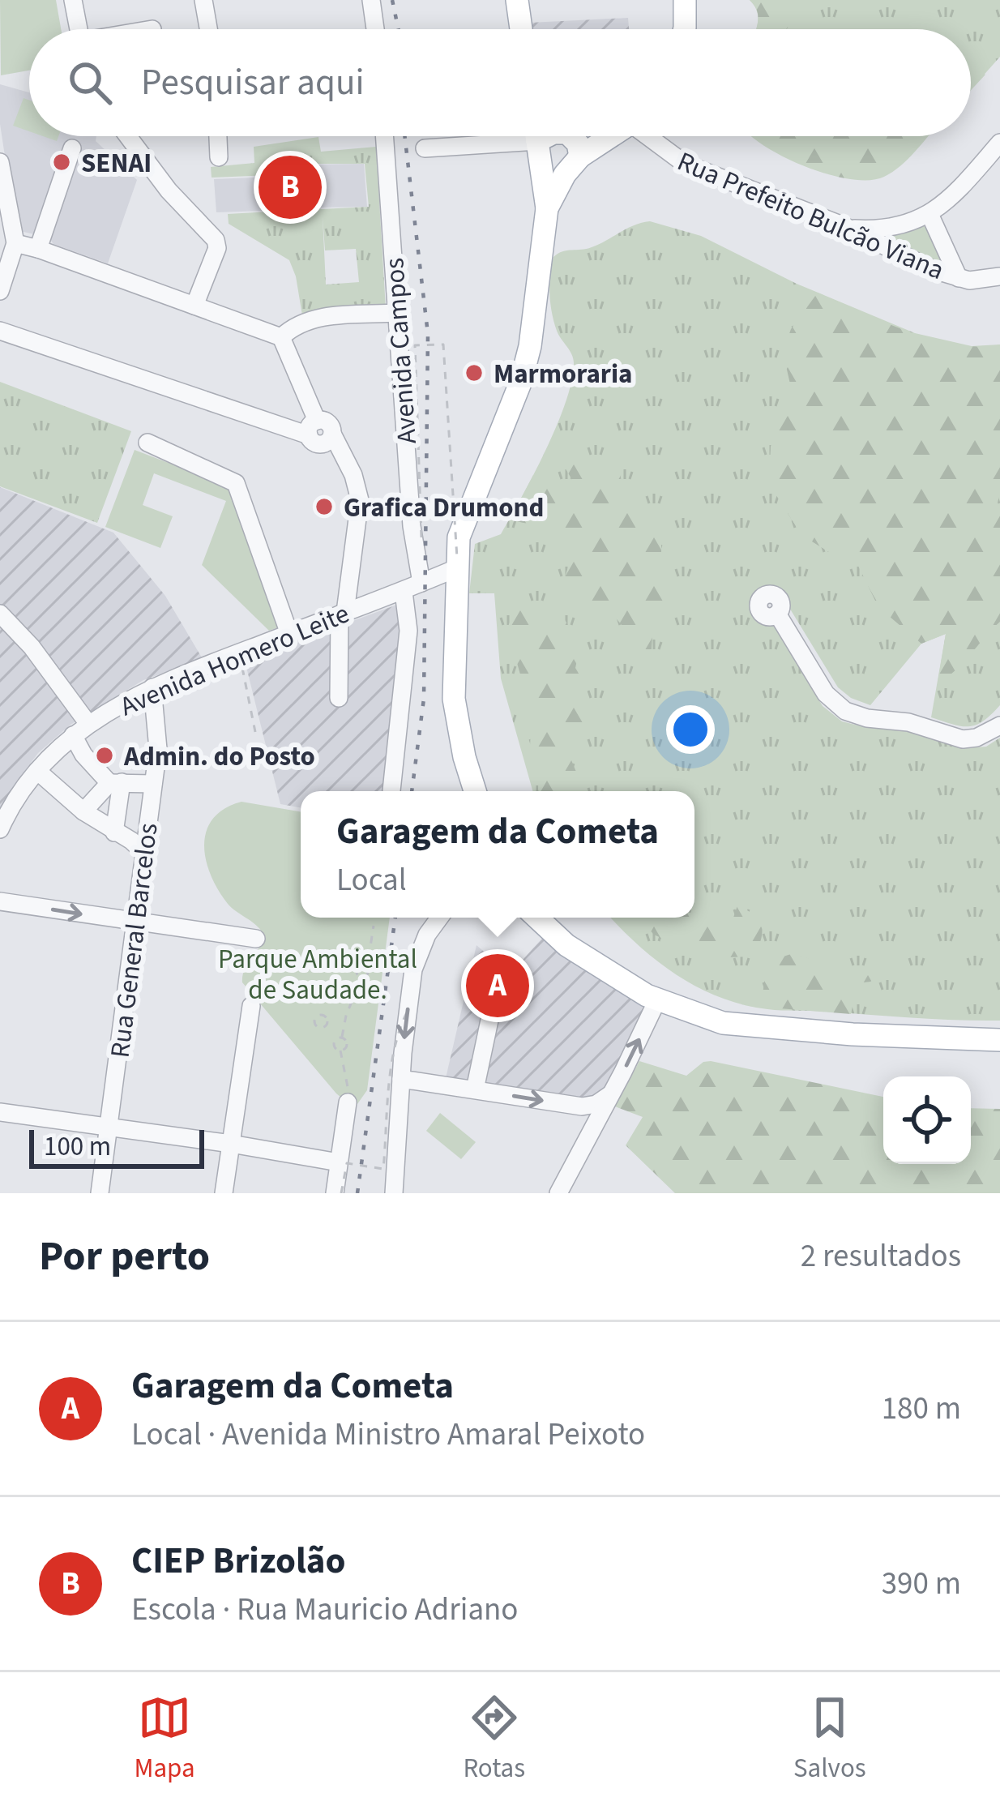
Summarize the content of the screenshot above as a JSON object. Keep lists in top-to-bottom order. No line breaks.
{"streets":{"street":["Rua Prefeito Bulcão Viana","Avenida Campos","Avenida Homero Leite","Rua General Barcelos"]},"crossings":[["Avenida Campos","Avenida Homero Leite"],["Avenida Homero Leite","Rua General Barcelos"]],"parks":["Parque Ambiental de Saudade."],"places":["SENAI","Marmoraria","Grafica Drumond","Admin. do Posto"],"scale_bar":"100 m","page":{"search":"Pesquisar aqui","pins":["B","A"],"popup":["Garagem da Cometa","Local"],"scale":"100 m","heading":["Por perto","2 resultados"],"list":[{"mark":"A","name":"Garagem da Cometa","note":"Local · Avenida Ministro Amaral Peixoto","value":"180 m"},{"mark":"B","name":"CIEP Brizolão","note":"Escola · Rua Mauricio Adriano","value":"390 m"}],"nav":["Mapa","Rotas","Salvos"]}}
